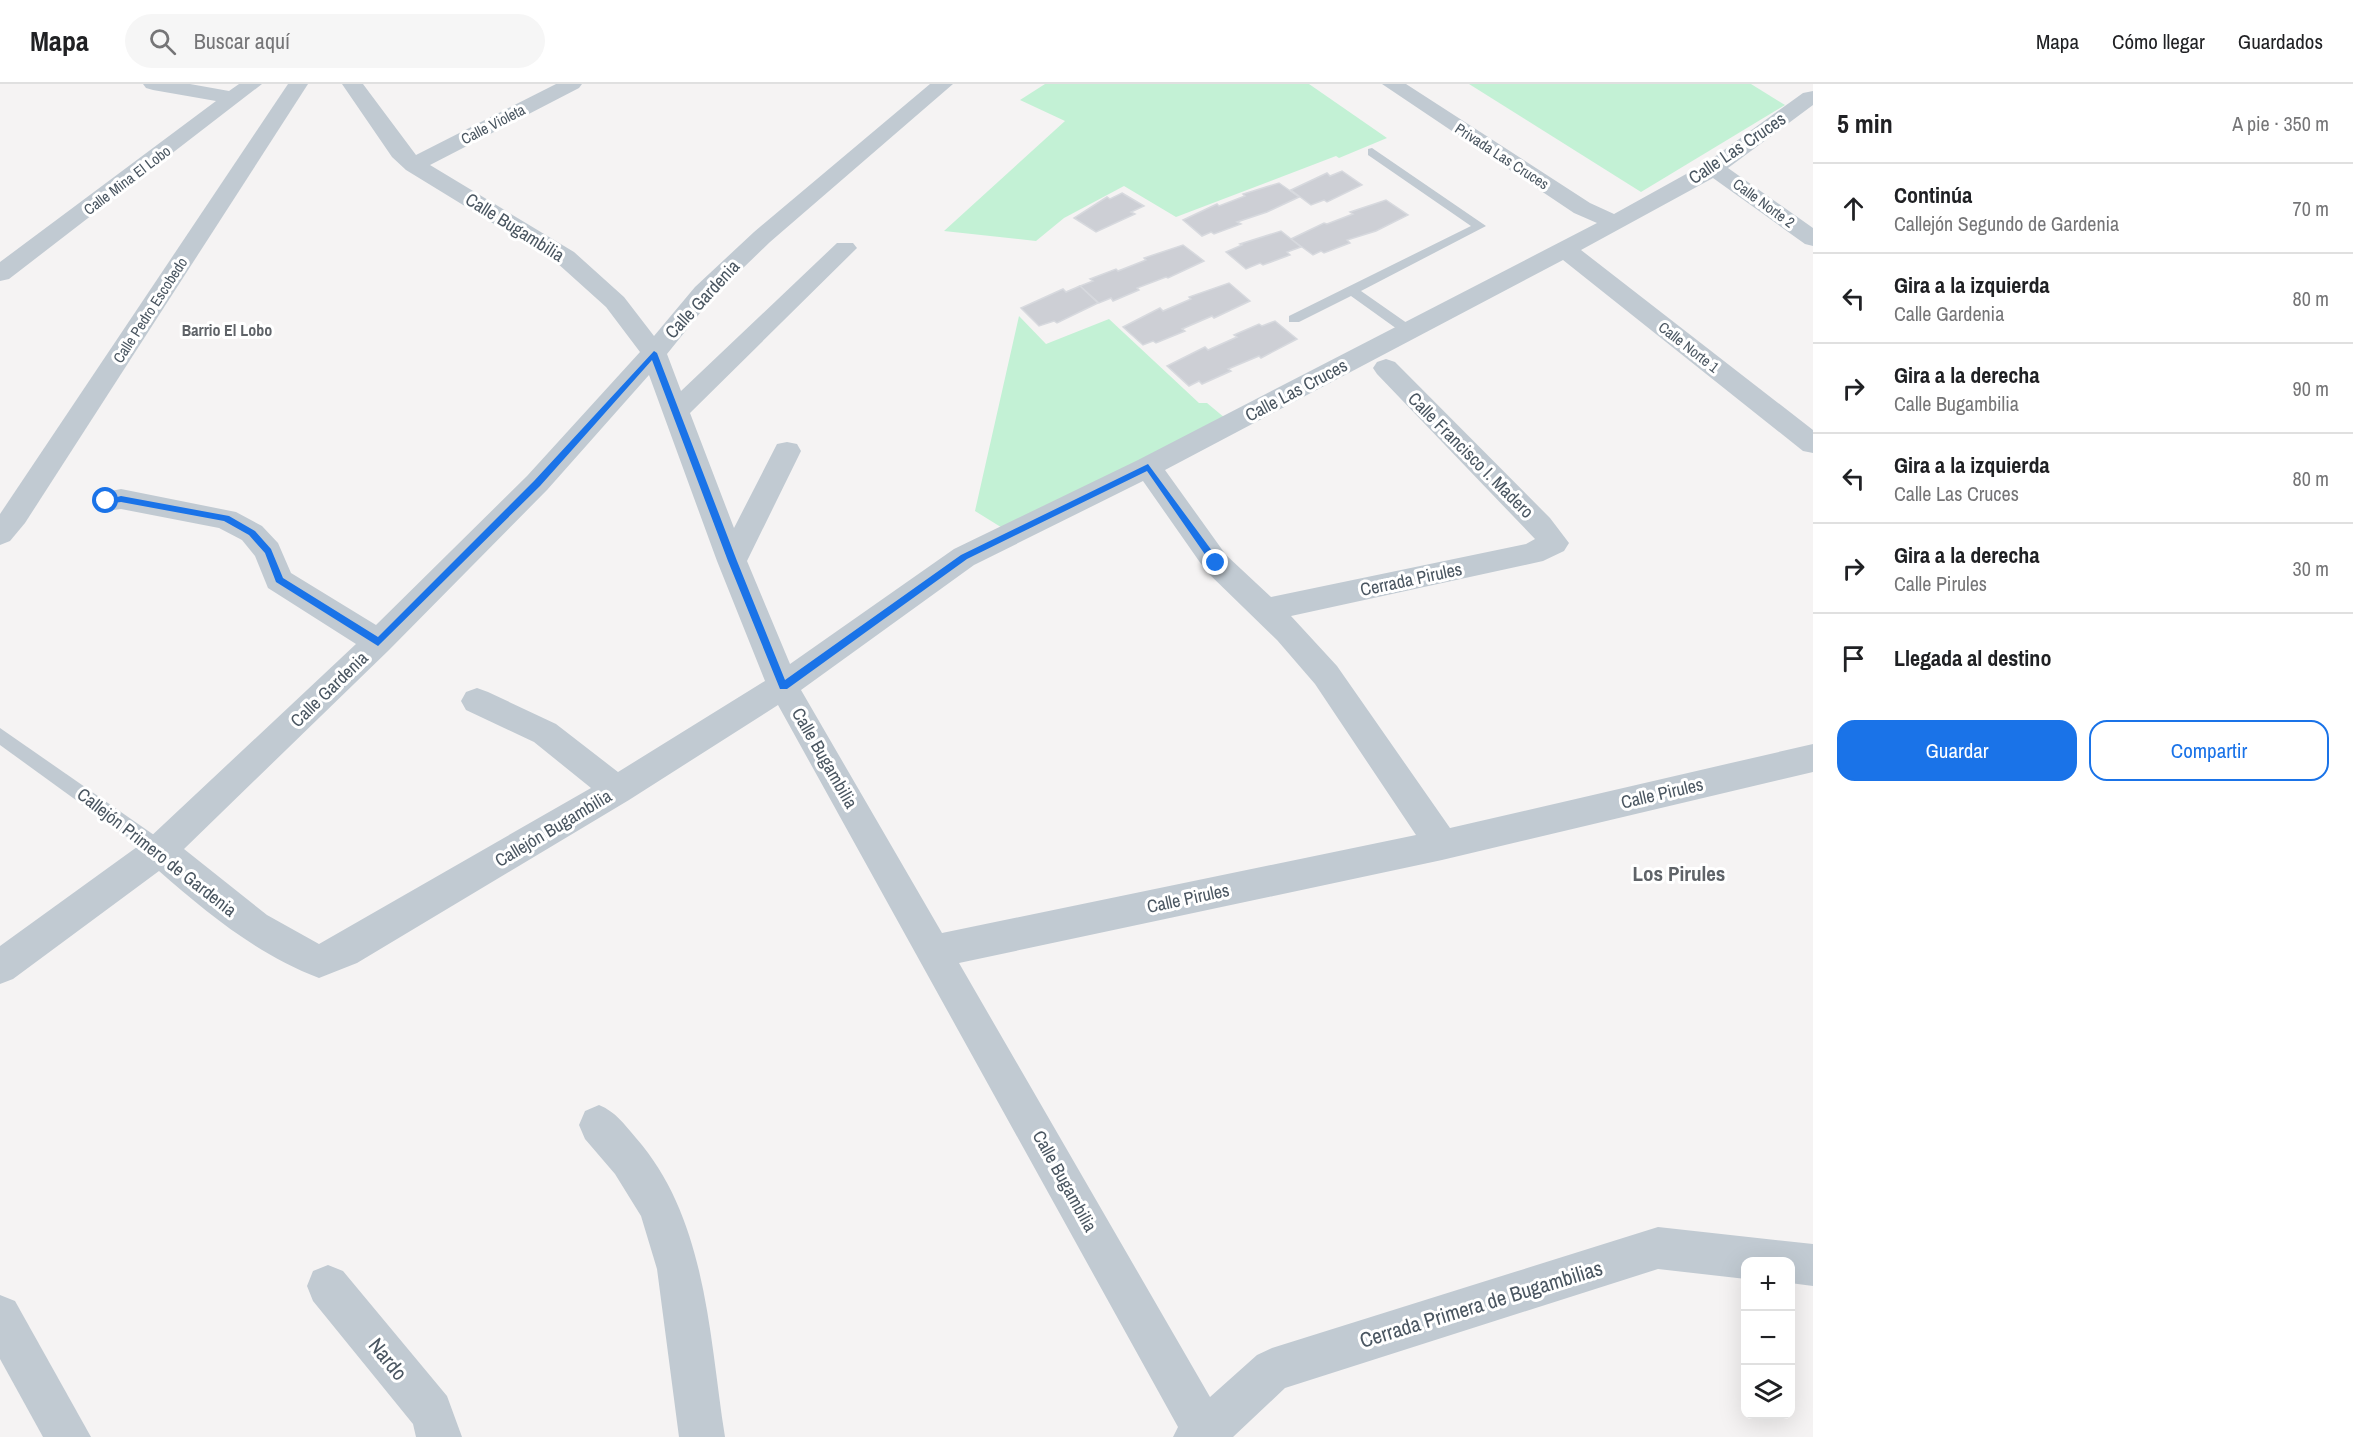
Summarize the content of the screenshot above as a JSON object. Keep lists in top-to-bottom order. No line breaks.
{"streets":{"street":["Calle Violeta","Calle Las Cruces","Privada Las Cruces","Calle Mina El Lobo","Calle Norte 2","Calle Bugambilia","Calle Gardenia","Calle Pedro Escobedo","Calle Norte 1","Calle Francisco I. Madero","Cerrada Pirules","Calle Pirules","Callejón Bugambilia","Callejón Primero de Gardenia","Cerrada Primera de Bugambilias","Nardo"]},"crossings":[["Calle Violeta","Calle Bugambilia"],["Calle Las Cruces","Privada Las Cruces"],["Calle Las Cruces","Calle Norte 2"],["Calle Las Cruces","Calle Bugambilia"],["Calle Las Cruces","Calle Norte 1"],["Calle Las Cruces","Callejón Bugambilia"],["Calle Bugambilia","Calle Gardenia"],["Calle Bugambilia","Calle Pirules"],["Calle Bugambilia","Callejón Bugambilia"],["Calle Bugambilia","Cerrada Primera de Bugambilias"],["Calle Gardenia","Callejón Primero de Gardenia"],["Calle Francisco I. Madero","Cerrada Pirules"],["Callejón Bugambilia","Callejón Primero de Gardenia"]],"districts":["Barrio El Lobo","Los Pirules"],"page":{"header":"Mapa","search":"Buscar aquí","nav":["Mapa","Cómo llegar","Guardados"],"heading":["5 min","A pie · 350 m"],"list":[["Continúa","Callejón Segundo de Gardenia","70 m"],["Gira a la izquierda","Calle Gardenia","80 m"],["Gira a la derecha","Calle Bugambilia","90 m"],["Gira a la izquierda","Calle Las Cruces","80 m"],["Gira a la derecha","Calle Pirules","30 m"],"Llegada al destino"],"buttons":["Guardar","Compartir"],"map_buttons":["+","−"]}}
